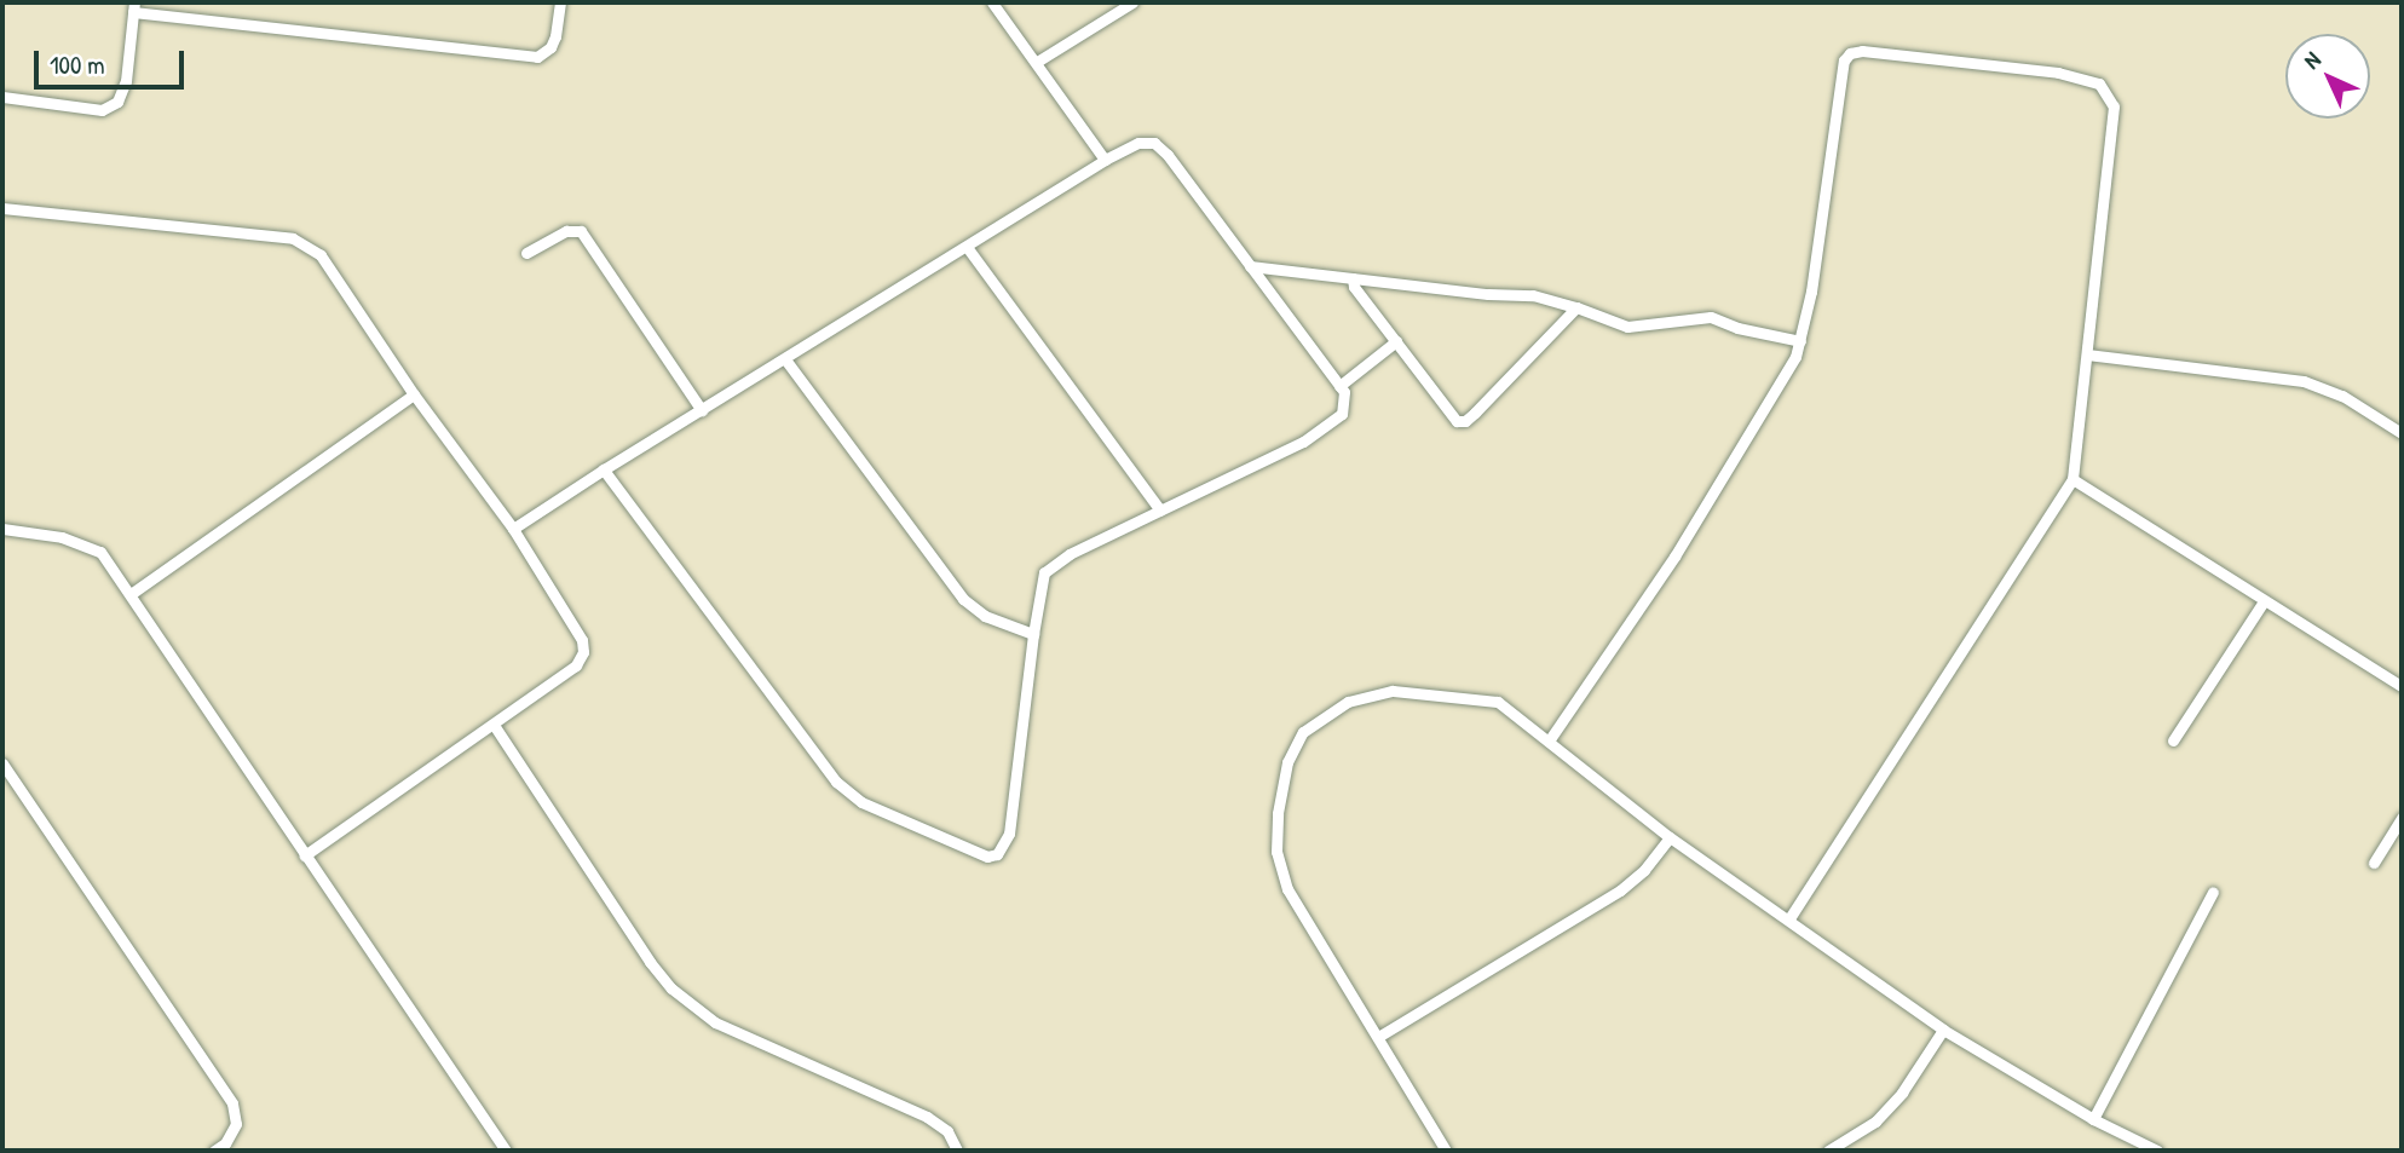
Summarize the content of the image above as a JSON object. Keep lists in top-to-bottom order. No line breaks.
{"scale_bar":"100 m","north":"top left"}
